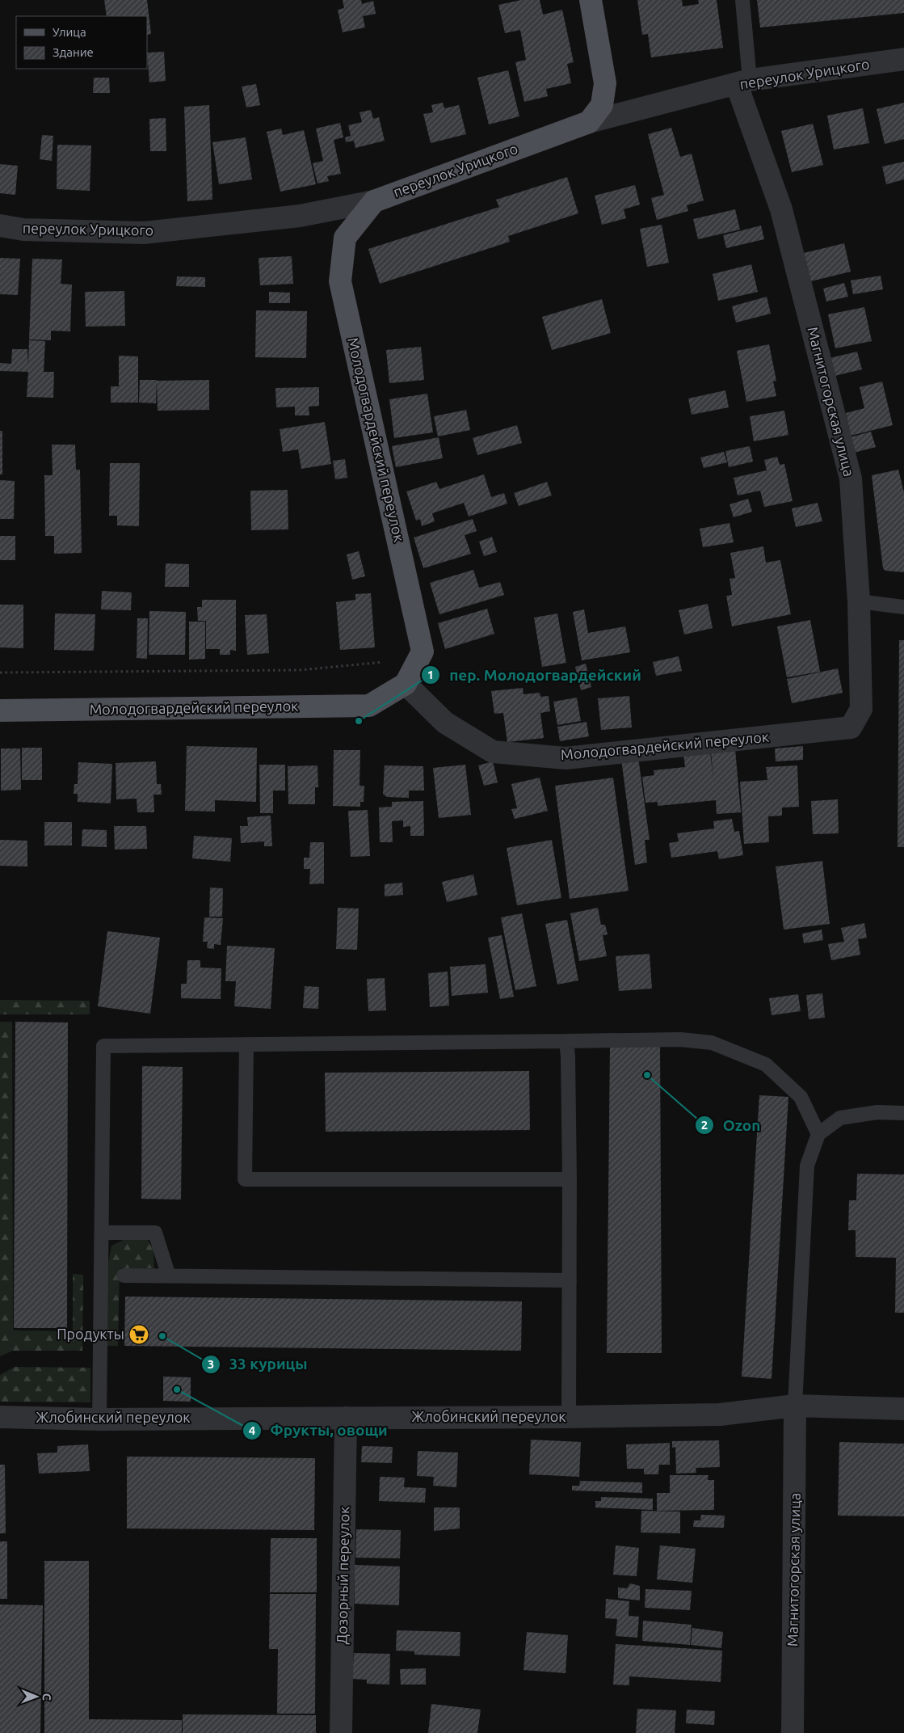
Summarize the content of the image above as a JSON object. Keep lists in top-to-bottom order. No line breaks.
{"streets":{"main road":["переулок Урицкого","Молодогвардейский переулок"],"street":["Магнитогорская улица","Жлобинский переулок","Дозорный переулок"]},"crossings":[["переулок Урицкого","Магнитогорская улица"],["переулок Урицкого","Молодогвардейский переулок"],["Магнитогорская улица","Молодогвардейский переулок"],["Магнитогорская улица","Жлобинский переулок"],["Жлобинский переулок","Дозорный переулок"]],"places":{"other":["пер. Молодогвардейский","Ozon","33 курицы","Фрукты, овощи"],"supermarket":["Продукты"]},"legend":["Улица","Здание"],"north":"right"}
